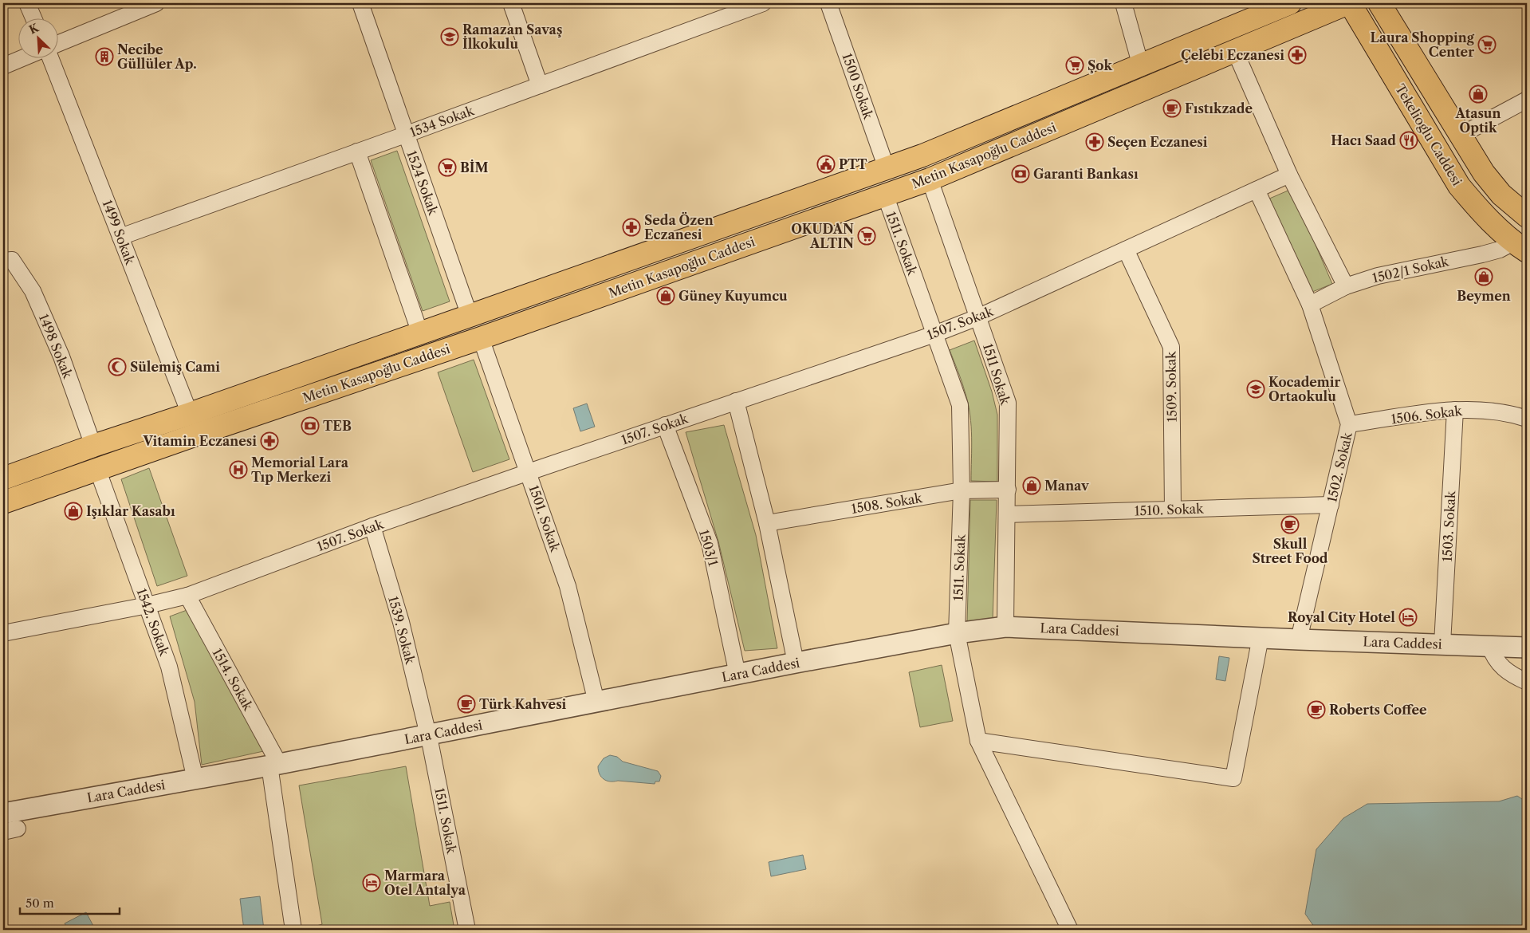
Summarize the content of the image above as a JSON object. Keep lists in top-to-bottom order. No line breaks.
{"streets":{"main road":["Tekelioglu Caddesi","Metin Kasapoğlu Caddesi"],"street":["1500 Sokak","1534 Sokak","1524 Sokak","1499 Sokak","1511. Sokak","1502/1 Sokak","1507. Sokak","1498 Sokak","1511 Sokak","1509. Sokak","1506. Sokak","1502. Sokak","1508. Sokak","1510. Sokak","1501. Sokak","1503. Sokak","1503/1","1542. Sokak","Lara Caddesi","1539. Sokak","1514. Sokak"]},"crossings":[["1500 Sokak","Metin Kasapoğlu Caddesi"],["1534 Sokak","1524 Sokak"],["1534 Sokak","1499 Sokak"],["Tekelioglu Caddesi","Metin Kasapoğlu Caddesi"],["Tekelioglu Caddesi","1502/1 Sokak"],["Metin Kasapoğlu Caddesi","1524 Sokak"],["Metin Kasapoğlu Caddesi","1499 Sokak"],["Metin Kasapoğlu Caddesi","1511. Sokak"],["Metin Kasapoğlu Caddesi","1498 Sokak"],["Metin Kasapoğlu Caddesi","1511 Sokak"],["Metin Kasapoğlu Caddesi","1501. Sokak"],["Metin Kasapoğlu Caddesi","1542. Sokak"],["1511. Sokak","1507. Sokak"],["1511. Sokak","1508. Sokak"],["1511. Sokak","Lara Caddesi"],["1511. Sokak","1539. Sokak"],["1502/1 Sokak","1502. Sokak"],["1507. Sokak","1511 Sokak"],["1507. Sokak","1509. Sokak"],["1507. Sokak","1502. Sokak"],["1507. Sokak","1501. Sokak"],["1507. Sokak","1503/1"],["1507. Sokak","1542. Sokak"],["1507. Sokak","1539. Sokak"],["1507. Sokak","1514. Sokak"],["1511 Sokak","1508. Sokak"],["1511 Sokak","1510. Sokak"],["1511 Sokak","Lara Caddesi"],["1509. Sokak","1510. Sokak"],["1506. Sokak","1502. Sokak"],["1506. Sokak","1503. Sokak"],["1502. Sokak","1510. Sokak"],["1502. Sokak","Lara Caddesi"],["1501. Sokak","Lara Caddesi"],["1503. Sokak","Lara Caddesi"],["1503/1","Lara Caddesi"],["1542. Sokak","Lara Caddesi"],["Lara Caddesi","1539. Sokak"],["Lara Caddesi","1514. Sokak"]],"places":{"school or university":["Ramazan Savaş İlkokulu","Kocademir Ortaokulu"],"supermarket":["Laura Shopping Center","Şok","BİM","OKUDAN ALTIN"],"pharmacy":["Çelebi Eczanesi","Seçen Eczanesi","Seda Özen Eczanesi","Vitamin Eczanesi"],"building":["Necibe Güllüler Ap."],"shop":["Atasun Optik","Beymen","Güney Kuyumcu","Manav","Işıklar Kasabı"],"cafe":["Fıstıkzade","Skull Street Food","Türk Kahvesi","Roberts Coffee"],"restaurant":["Hacı Saad"],"public building":["PTT"],"bank":["Garanti Bankası","TEB"],"mosque":["Sülemiş Cami"],"hospital":["Memorial Lara Tıp Merkezi"],"hotel":["Royal City Hotel","Marmara Otel Antalya"]},"scale_bar":"50 m","north":"top left"}
